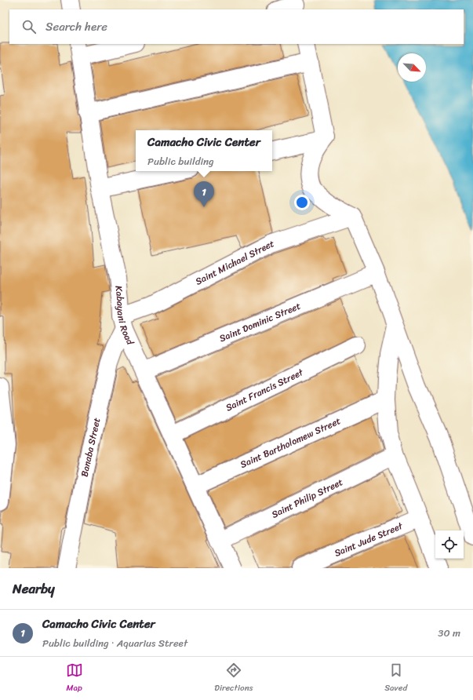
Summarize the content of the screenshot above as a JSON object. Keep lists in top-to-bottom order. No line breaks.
{"streets":{"street":["Saint Michael Street","Kabayani Road","Saint Dominic Street","Saint Francis Street","Saint Bartholomew Street","Banaba Street","Saint Philip Street","Saint Jude Street"]},"crossings":[["Saint Michael Street","Kabayani Road"],["Saint Michael Street","Banaba Street"],["Kabayani Road","Saint Dominic Street"],["Kabayani Road","Saint Francis Street"],["Kabayani Road","Saint Bartholomew Street"],["Kabayani Road","Banaba Street"],["Kabayani Road","Saint Philip Street"]],"north":"bottom right","page":{"search":"Search here","popup":["Camacho Civic Center","Public building"],"pins":"1","heading":"Nearby","list":[{"mark":"1","name":"Camacho Civic Center","note":"Public building · Aquarius Street","value":"30 m"}],"nav":["Map","Directions","Saved"]}}
